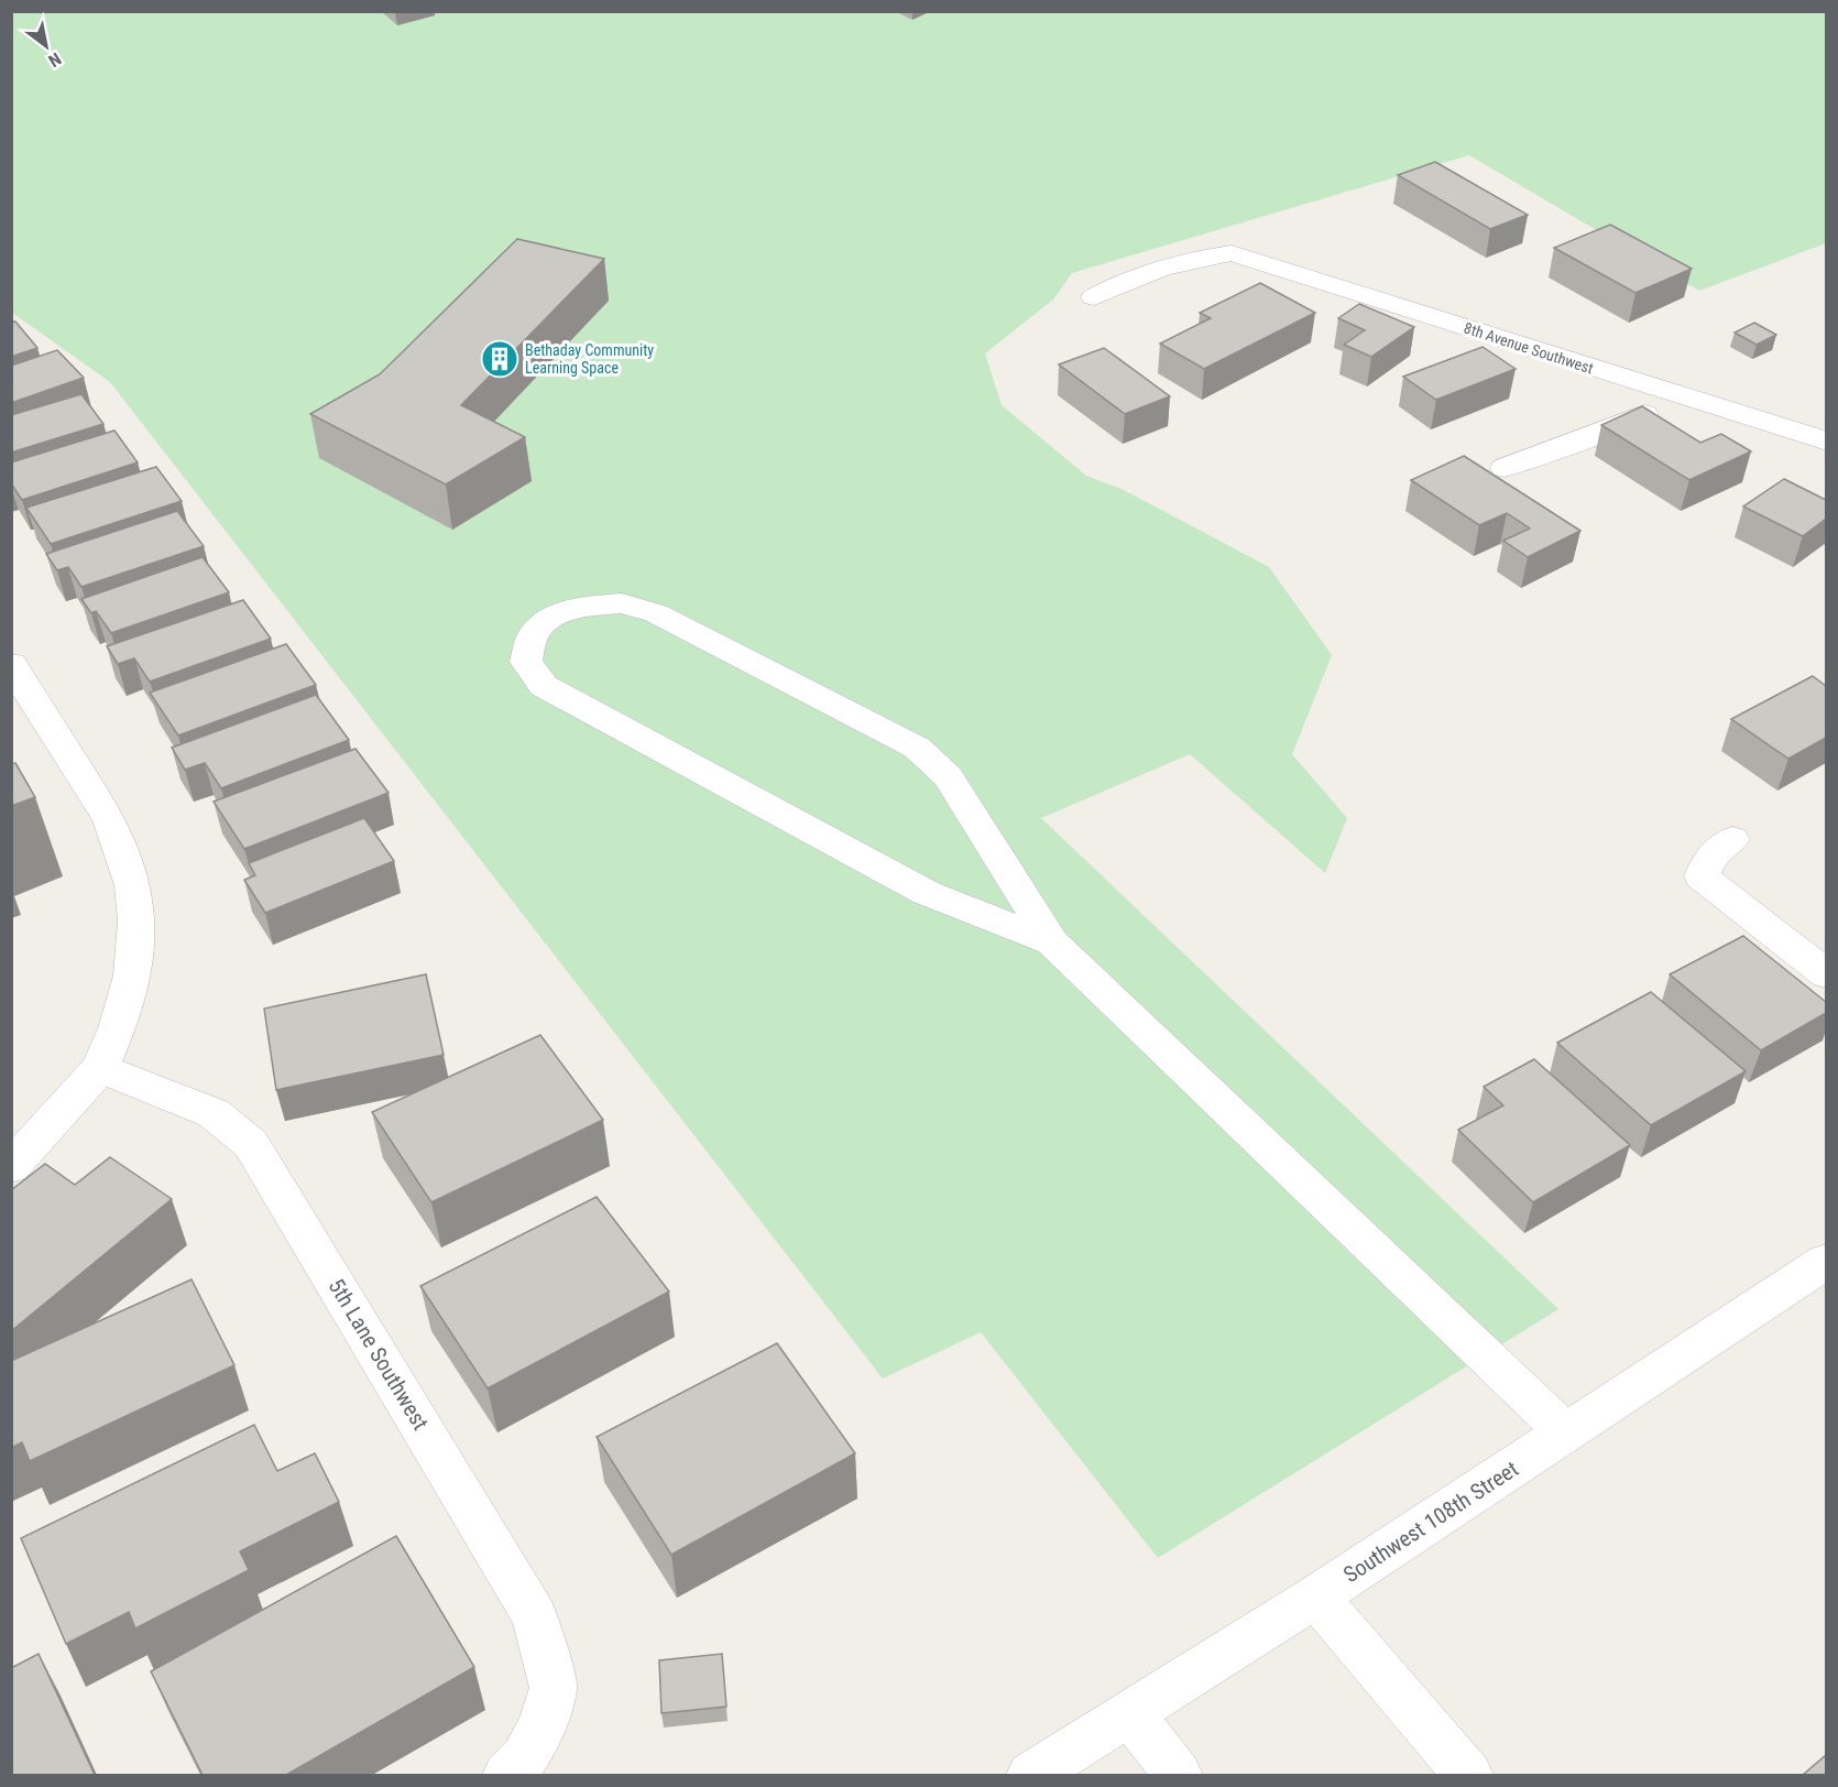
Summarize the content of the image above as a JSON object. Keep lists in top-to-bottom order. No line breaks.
{"streets":{"street":["8th Avenue Southwest","5th Lane Southwest","Southwest 108th Street"]},"places":{"building":["Bethaday Community Learning Space"]},"north":"bottom right"}
